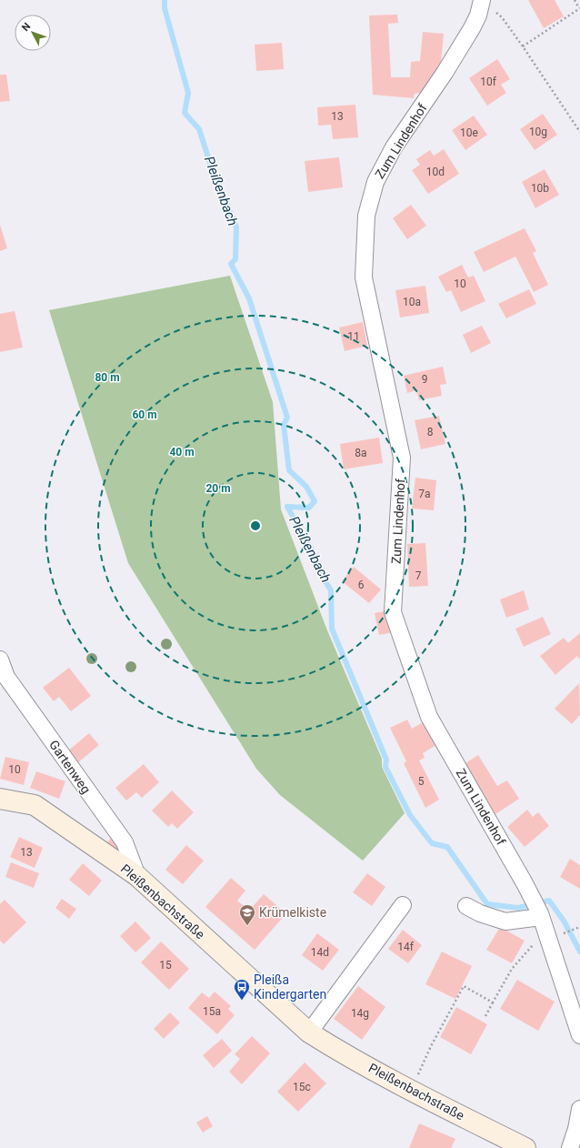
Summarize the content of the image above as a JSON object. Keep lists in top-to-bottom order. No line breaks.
{"streets":{"street":["Zum Lindenhof","Gartenweg","Pleißenbachstraße"]},"crossings":[["Gartenweg","Pleißenbachstraße"]],"water":["Pleißenbach"],"places":{"school or university":["Krümelkiste"],"bus stop":["Pleißa Kindergarten"]},"house_numbers":["10f","13","10g","10e","10d","10b","10","10a","11","9","8","8a","7a","7","6","10","5","13","14f","14d","15","15a","14g","15c"],"north":"top left","rings":["80 m","60 m","40 m","20 m"]}
